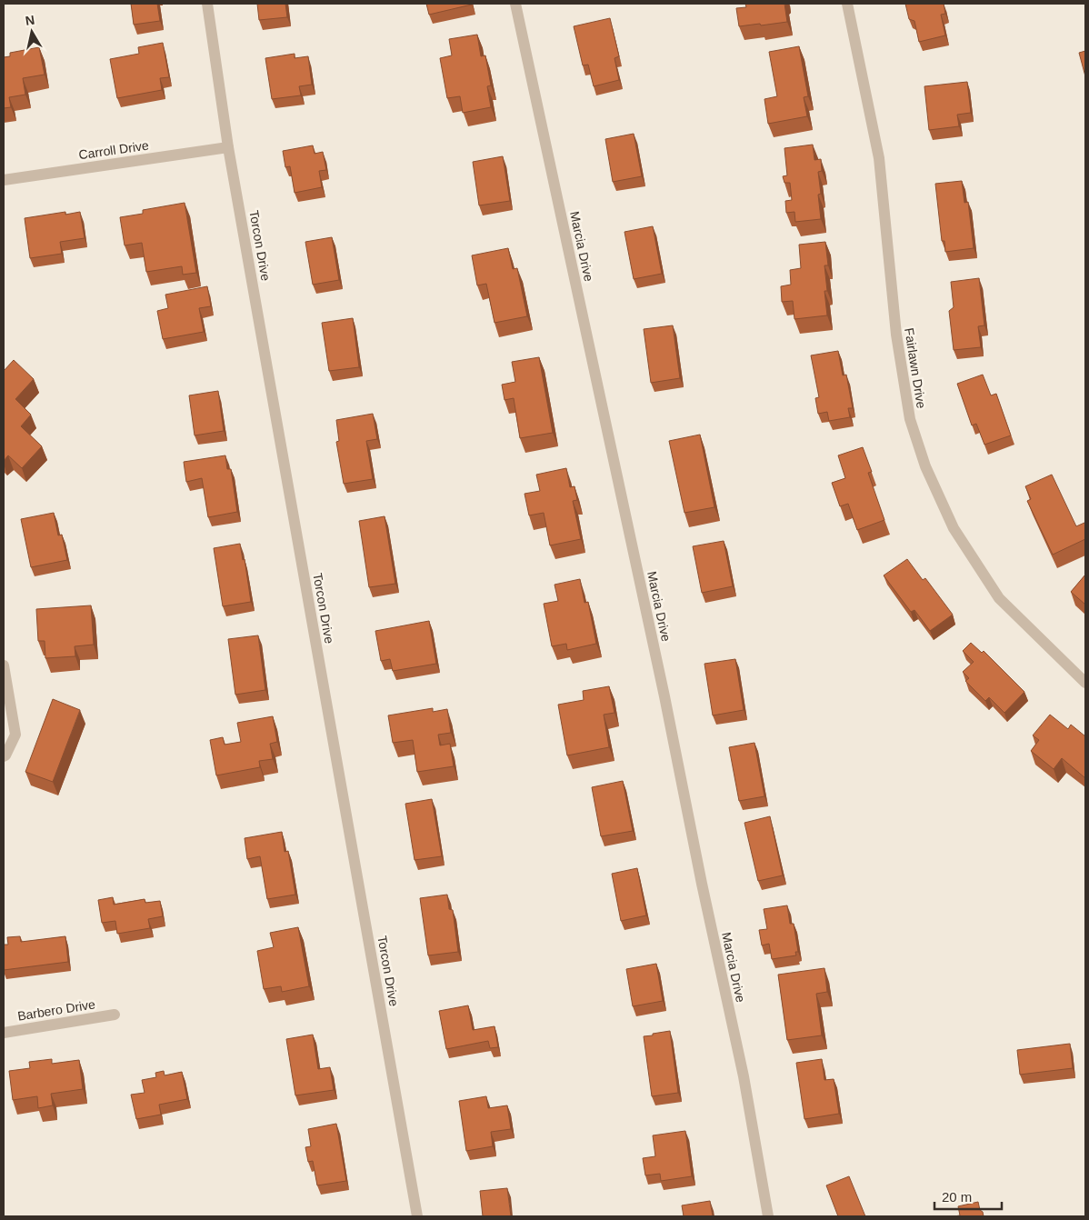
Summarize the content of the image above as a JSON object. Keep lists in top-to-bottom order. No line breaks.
{"streets":{"street":["Carroll Drive","Torcon Drive","Marcia Drive","Fairlawn Drive","Barbero Drive"]},"crossings":[["Carroll Drive","Torcon Drive"]],"scale_bar":"20 m","north":"top"}
